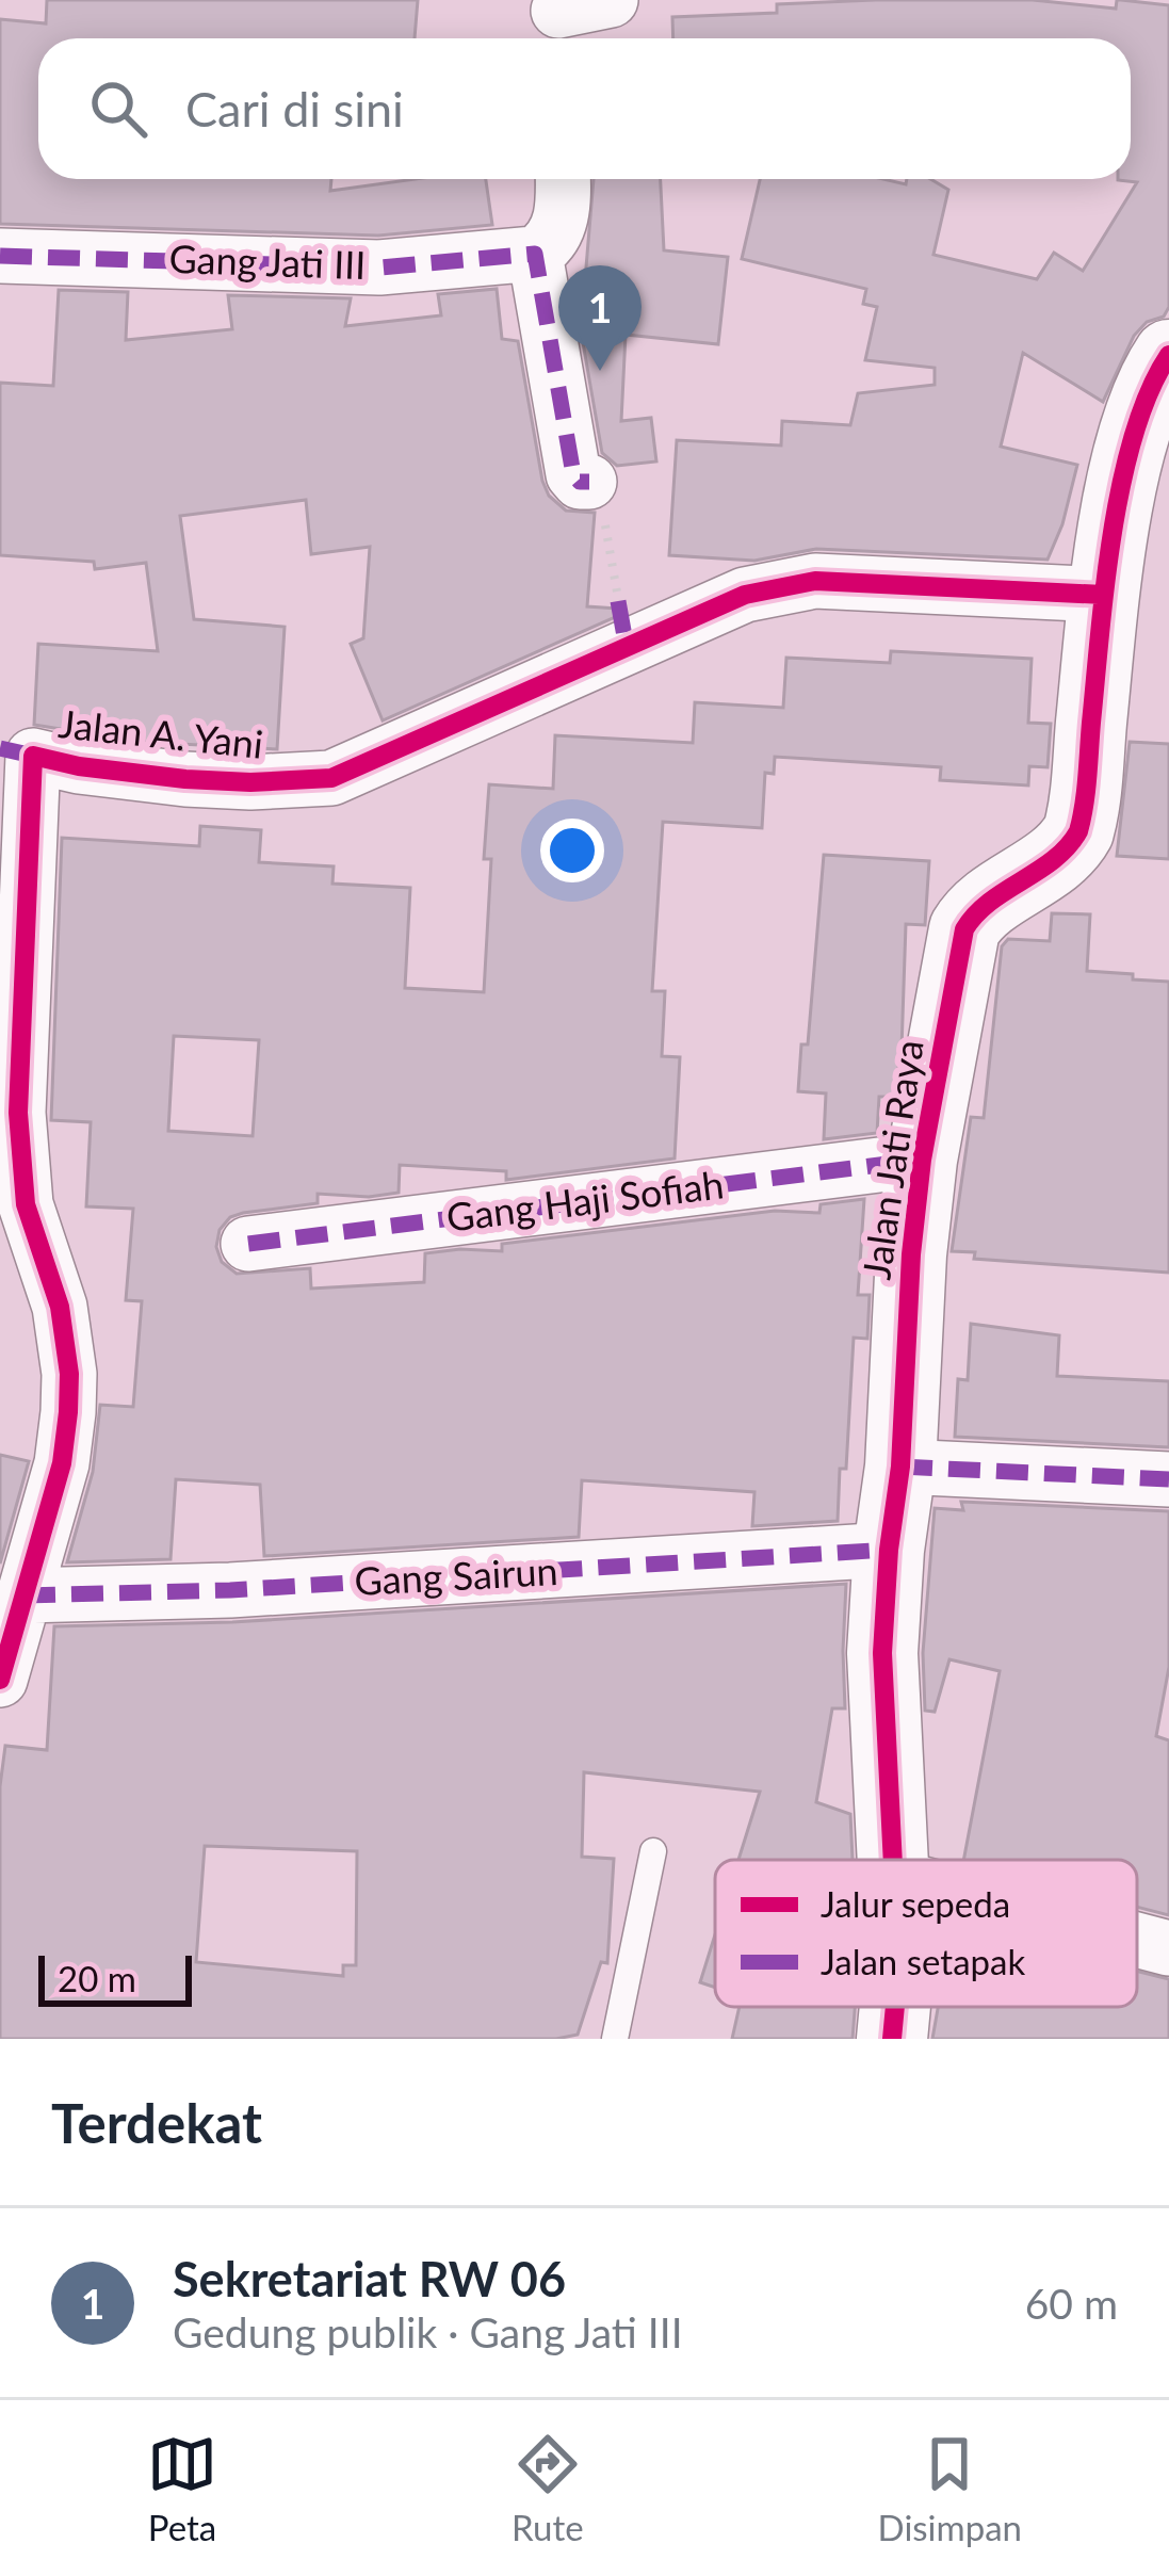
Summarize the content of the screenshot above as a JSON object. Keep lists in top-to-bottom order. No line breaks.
{"streets":{"street":["Gang Jati III","Jalan A. Yani","Jalan Jati Raya","Gang Haji Sofiah","Gang Sairun"]},"crossings":[["Jalan A. Yani","Jalan Jati Raya"],["Jalan A. Yani","Gang Sairun"],["Jalan Jati Raya","Gang Haji Sofiah"],["Jalan Jati Raya","Gang Sairun"]],"legend":["Jalur sepeda","Jalan setapak"],"scale_bar":"20 m","page":{"search":"Cari di sini","pins":"1","scale":"20 m","heading":"Terdekat","list":[{"mark":"1","name":"Sekretariat RW 06","note":"Gedung publik · Gang Jati III","value":"60 m"}],"nav":["Peta","Rute","Disimpan"]}}
